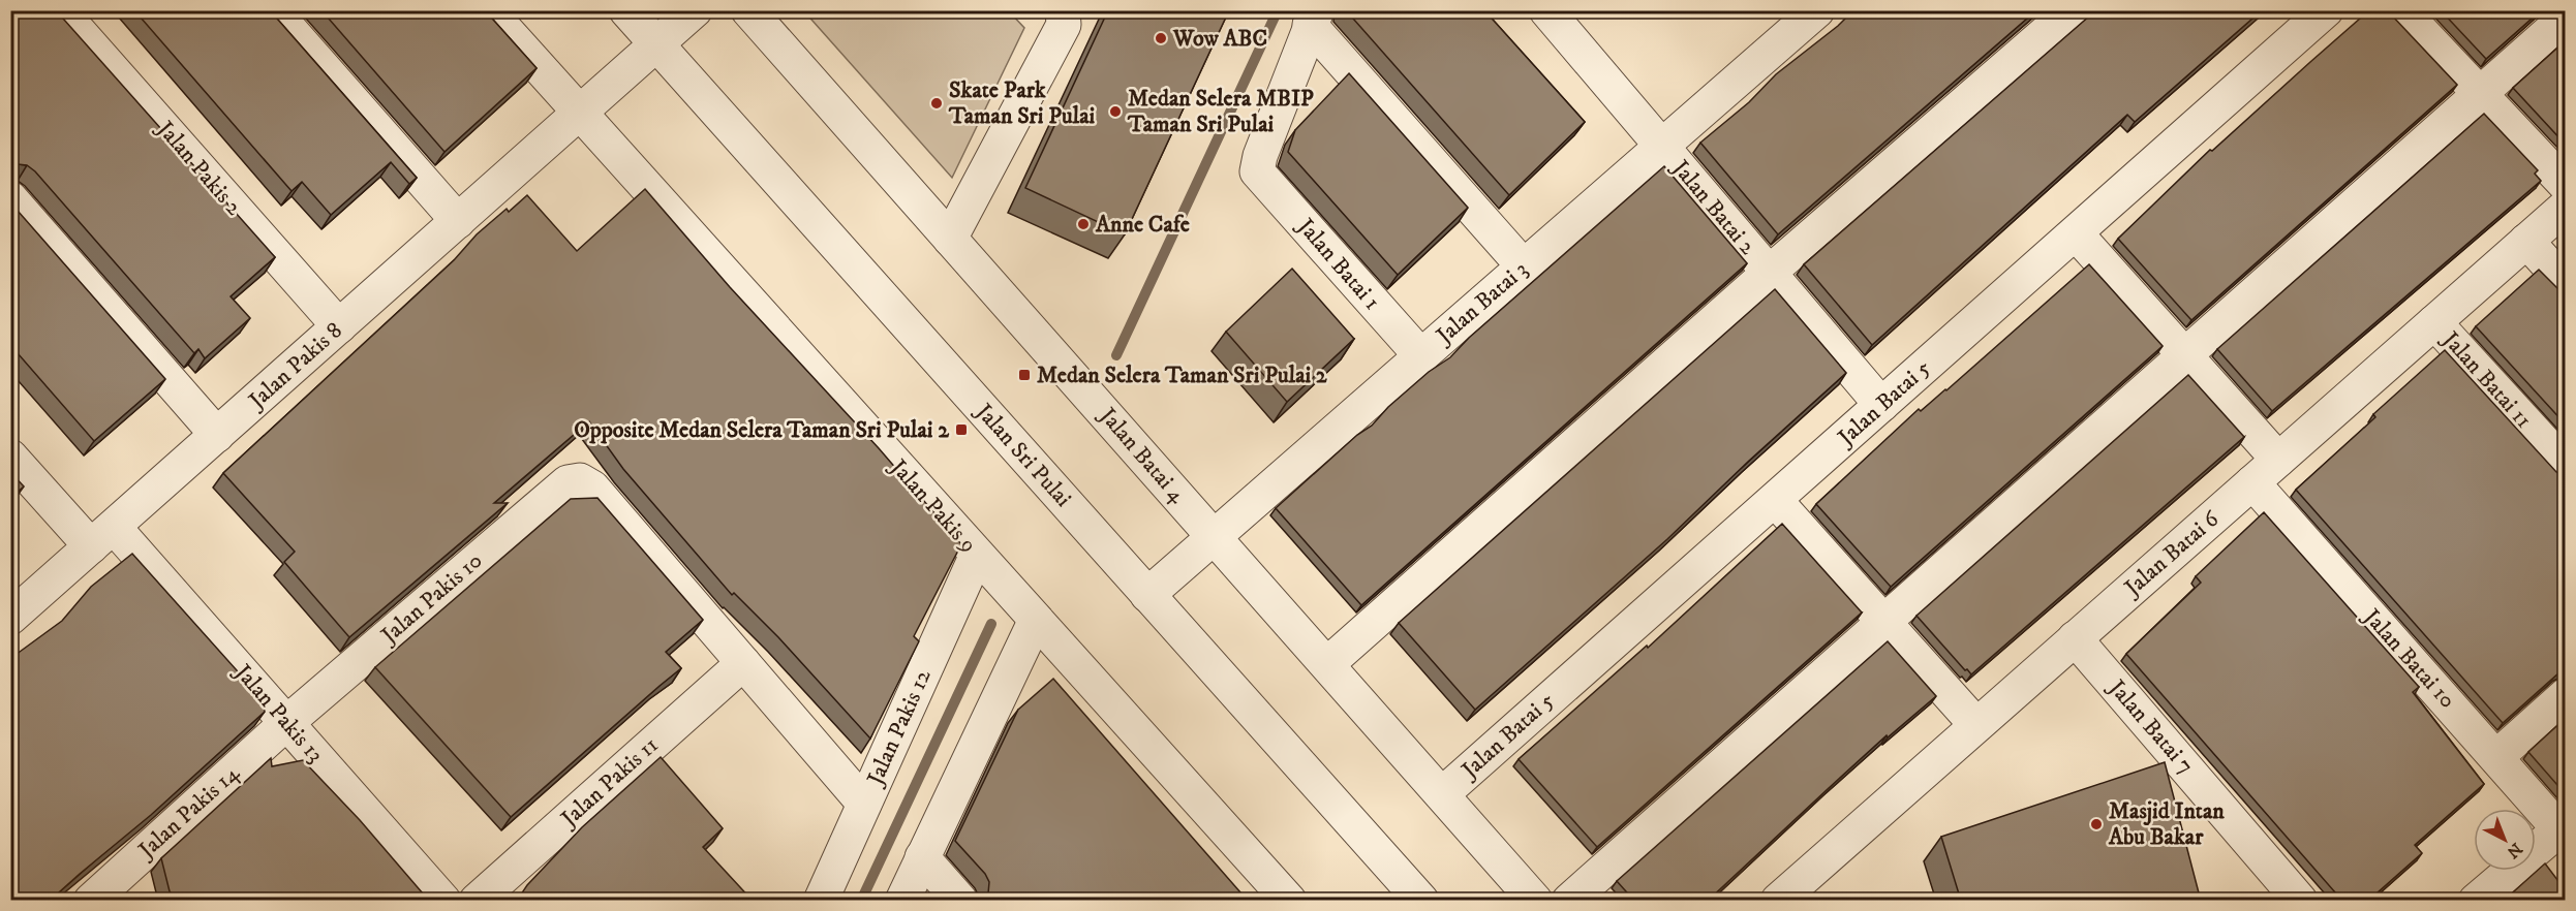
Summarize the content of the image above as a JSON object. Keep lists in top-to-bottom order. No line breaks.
{"streets":{"street":["Jalan Pakis 2","Jalan Batai 2","Jalan Batai 1","Jalan Batai 3","Jalan Pakis 8","Jalan Batai 11","Jalan Batai 5","Jalan Sri Pulai","Jalan Batai 4","Jalan Pakis 9","Jalan Batai 6","Jalan Pakis 10","Jalan Batai 10","Jalan Pakis 13","Jalan Pakis 12","Jalan Batai 7","Jalan Pakis 11","Jalan Pakis 14"]},"crossings":[["Jalan Pakis 2","Jalan Pakis 8"],["Jalan Batai 2","Jalan Batai 3"],["Jalan Batai 2","Jalan Batai 5"],["Jalan Batai 1","Jalan Batai 3"],["Jalan Batai 3","Jalan Sri Pulai"],["Jalan Batai 3","Jalan Batai 4"],["Jalan Pakis 8","Jalan Sri Pulai"],["Jalan Pakis 8","Jalan Pakis 9"],["Jalan Pakis 8","Jalan Pakis 13"],["Jalan Batai 11","Jalan Batai 6"],["Jalan Batai 5","Jalan Batai 4"],["Jalan Pakis 9","Jalan Pakis 12"],["Jalan Batai 6","Jalan Batai 10"],["Jalan Batai 6","Jalan Batai 7"],["Jalan Pakis 10","Jalan Pakis 13"],["Jalan Pakis 10","Jalan Pakis 11"],["Jalan Pakis 10","Jalan Pakis 14"],["Jalan Pakis 13","Jalan Pakis 14"]],"places":{"other":["Wow ABC","Skate Park Taman Sri Pulai","Medan Selera MBIP Taman Sri Pulai","Anne Cafe","Masjid Intan Abu Bakar"],"transit":["Medan Selera Taman Sri Pulai 2","Opposite Medan Selera Taman Sri Pulai 2"]},"north":"bottom right"}
